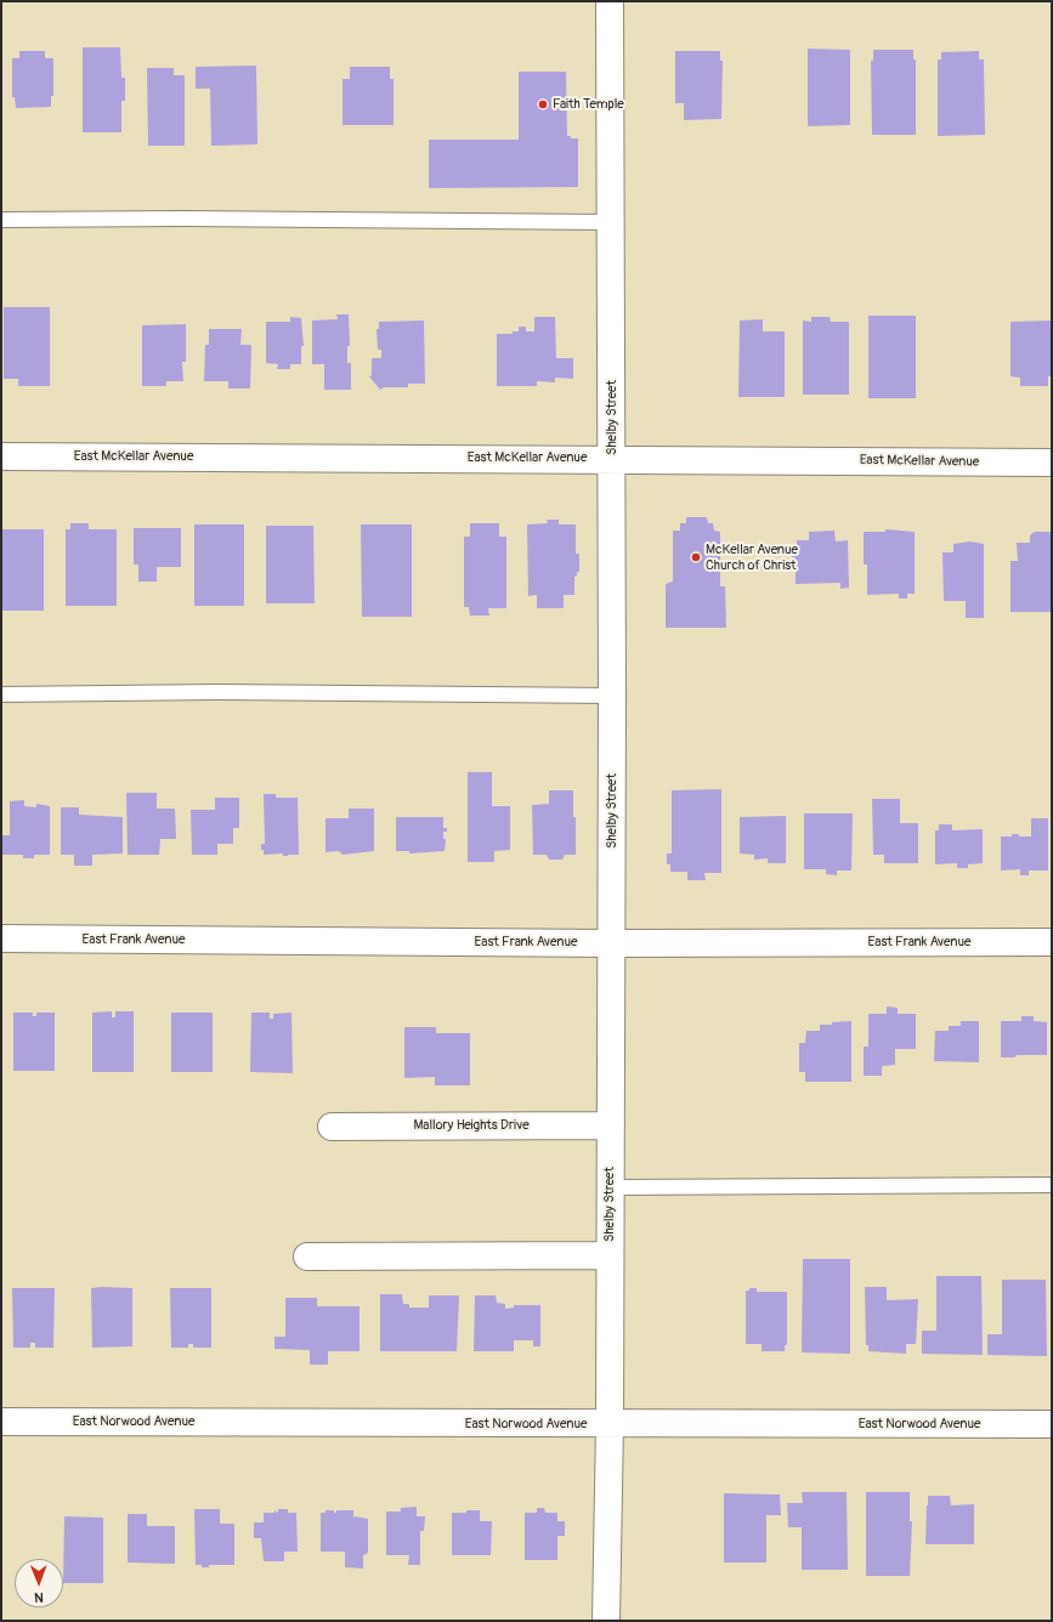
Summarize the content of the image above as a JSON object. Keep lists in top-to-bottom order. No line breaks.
{"streets":{"street":["Shelby Street","East McKellar Avenue","East Frank Avenue","Mallory Heights Drive","East Norwood Avenue"]},"crossings":[["Shelby Street","East McKellar Avenue"],["Shelby Street","East Frank Avenue"],["Shelby Street","Mallory Heights Drive"],["Shelby Street","East Norwood Avenue"]],"places":["Faith Temple","McKellar Avenue Church of Christ"],"north":"bottom"}
